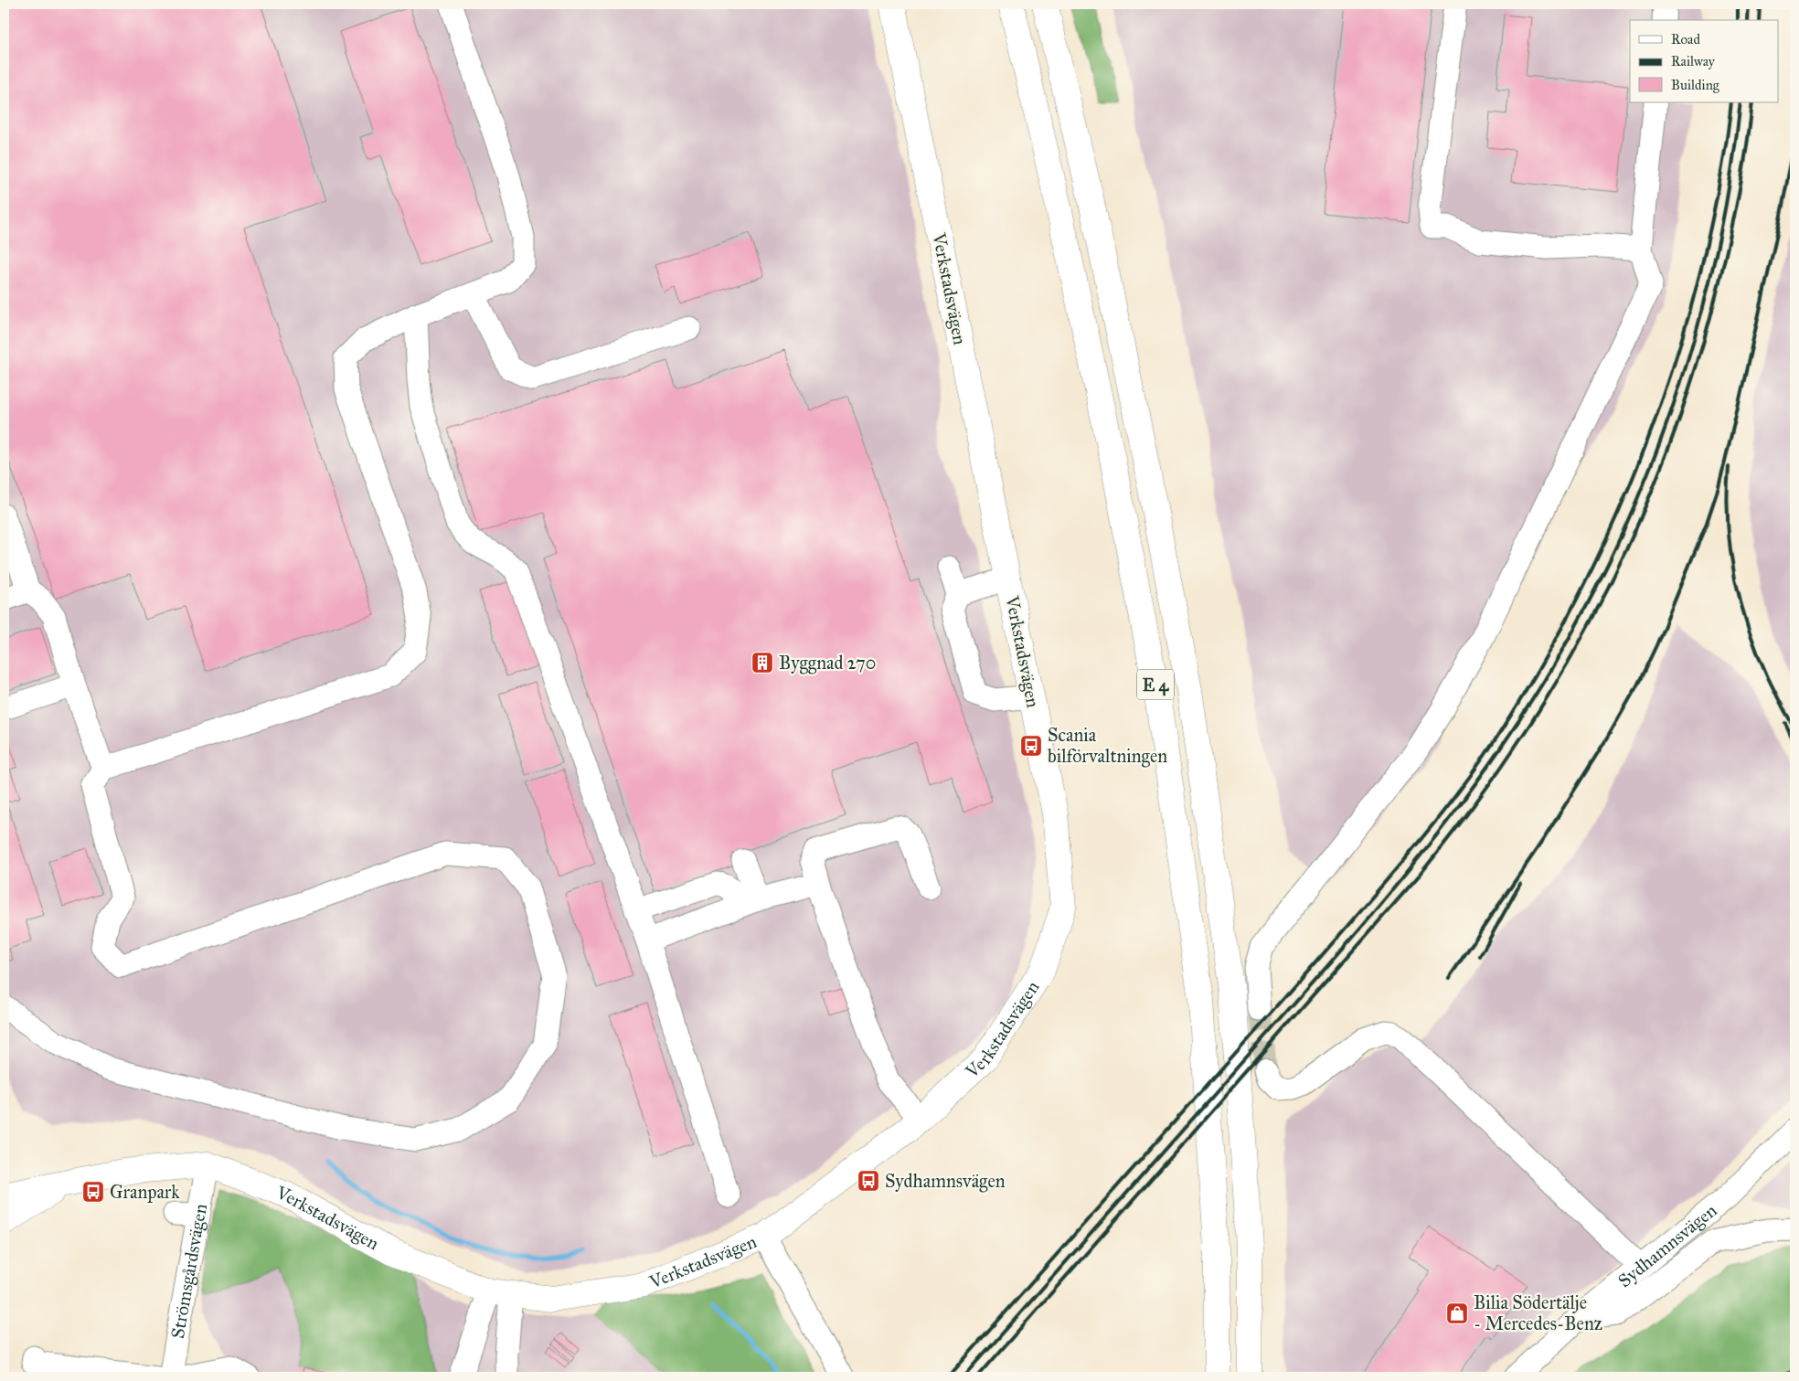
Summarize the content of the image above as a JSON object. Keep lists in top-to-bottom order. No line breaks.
{"streets":{"main road":["Verkstadsvägen","E 4"],"street":["Sydhamnsvägen","Strömsgårdsvägen"]},"crossings":[["Verkstadsvägen","Strömsgårdsvägen"]],"places":{"building":["Byggnad 270"],"bus stop":["Scania bilförvaltningen","Sydhamnsvägen","Granpark"],"shop":["Bilia Södertälje - Mercedes-Benz"]},"legend":["Road","Railway","Building"]}
